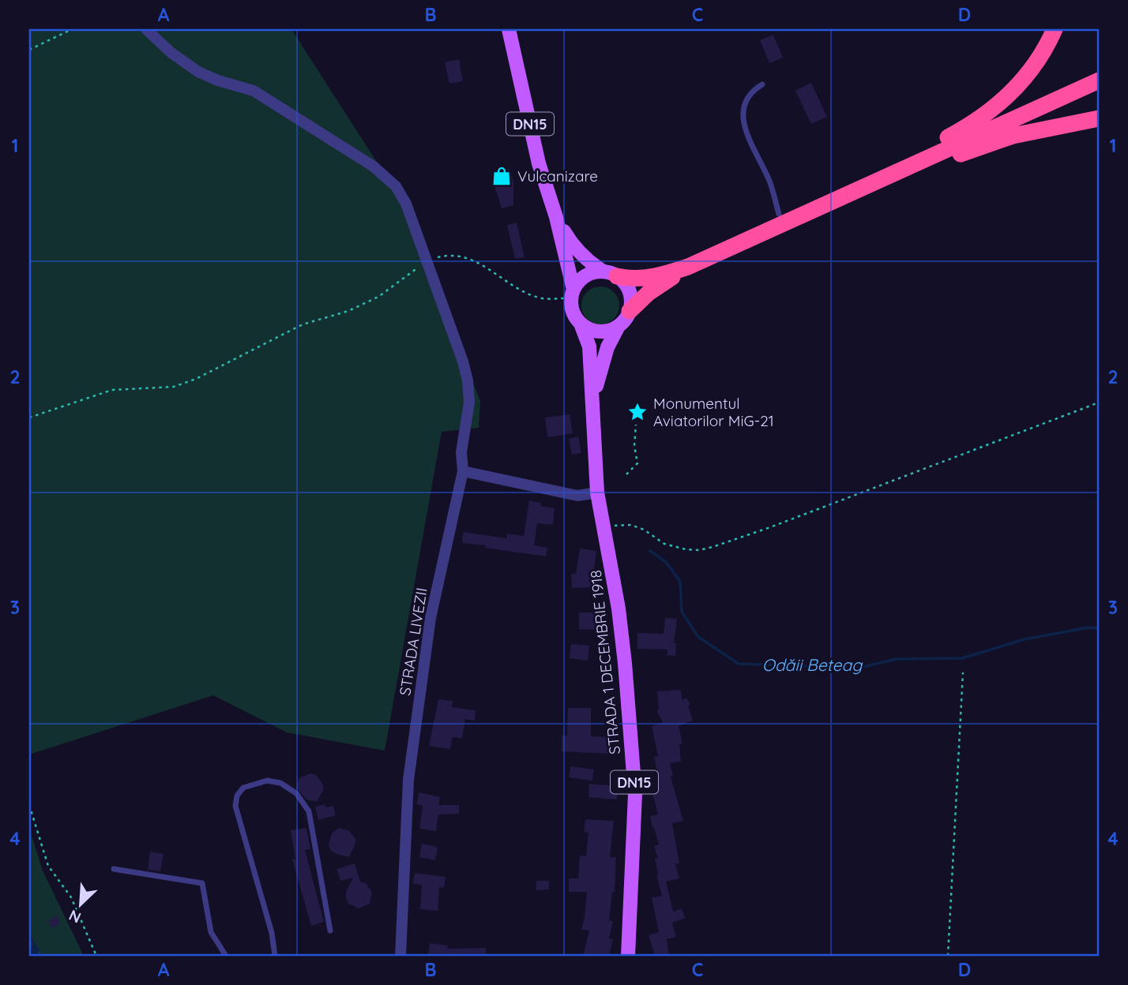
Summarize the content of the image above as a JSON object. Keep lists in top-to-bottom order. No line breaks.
{"streets":{"main road":["DN15","STRADA 1 DECEMBRIE 1918"],"street":["STRADA LIVEZII"]},"crossings":[["DN15","STRADA 1 DECEMBRIE 1918"]],"water":["Odăii Beteag"],"places":{"shop":["Vulcanizare"],"place":["Monumentul Aviatorilor MiG-21"]},"north":"bottom left","grid":{"columns":["A","B","C","D"],"rows":["1","2","3","4"]}}
